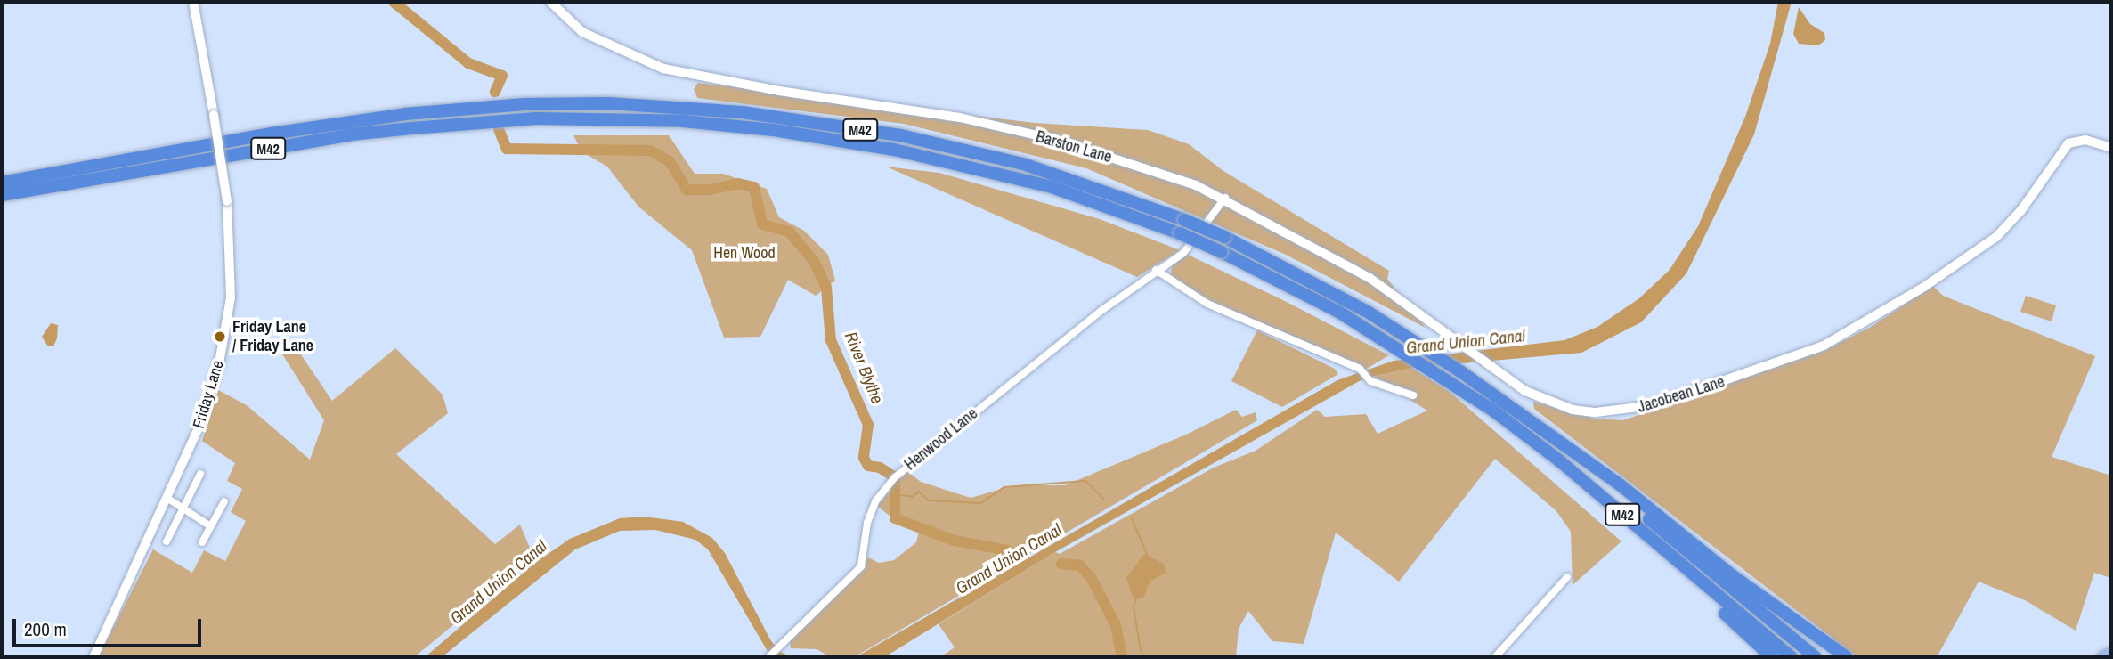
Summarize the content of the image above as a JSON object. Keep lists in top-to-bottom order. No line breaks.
{"streets":{"highway":["M42"],"street":["Barston Lane","Friday Lane","Jacobean Lane","Henwood Lane"]},"crossings":[["Barston Lane","Jacobean Lane"]],"water":["Grand Union Canal","River Blythe"],"parks":["Hen Wood"],"places":["Friday Lane / Friday Lane"],"scale_bar":"200 m"}
